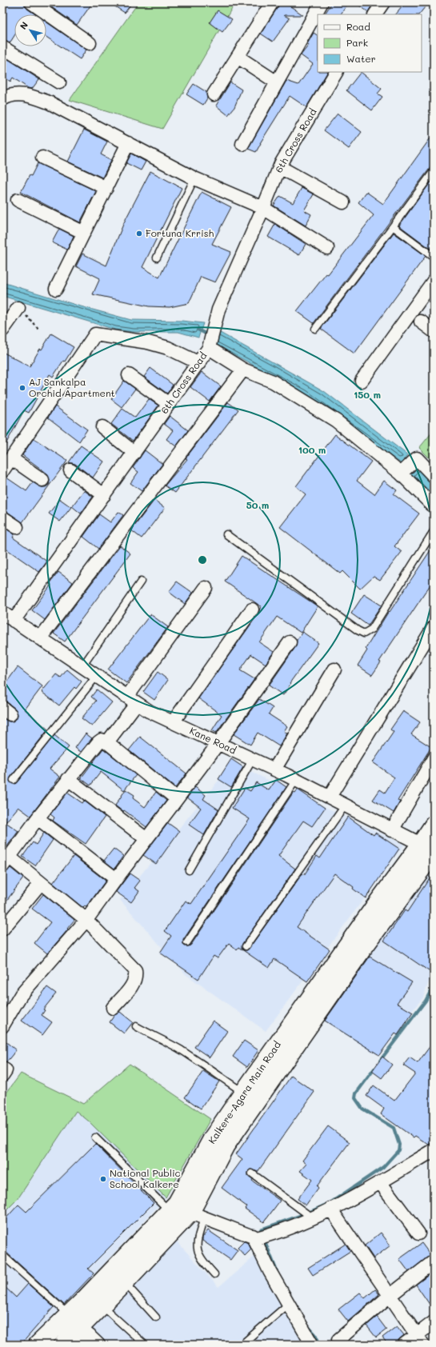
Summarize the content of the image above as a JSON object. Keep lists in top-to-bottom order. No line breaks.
{"streets":{"street":["6th Cross Road","Kane Road","Kalkere-Agara Main Road"]},"crossings":[["6th Cross Road","Kane Road"],["Kane Road","Kalkere-Agara Main Road"]],"places":["Fortuna Krrish","AJ Sankalpa Orchid Apartment","National Public School Kalkere"],"legend":["Road","Park","Water"],"north":"top left","rings":["150 m","100 m","50 m"]}
